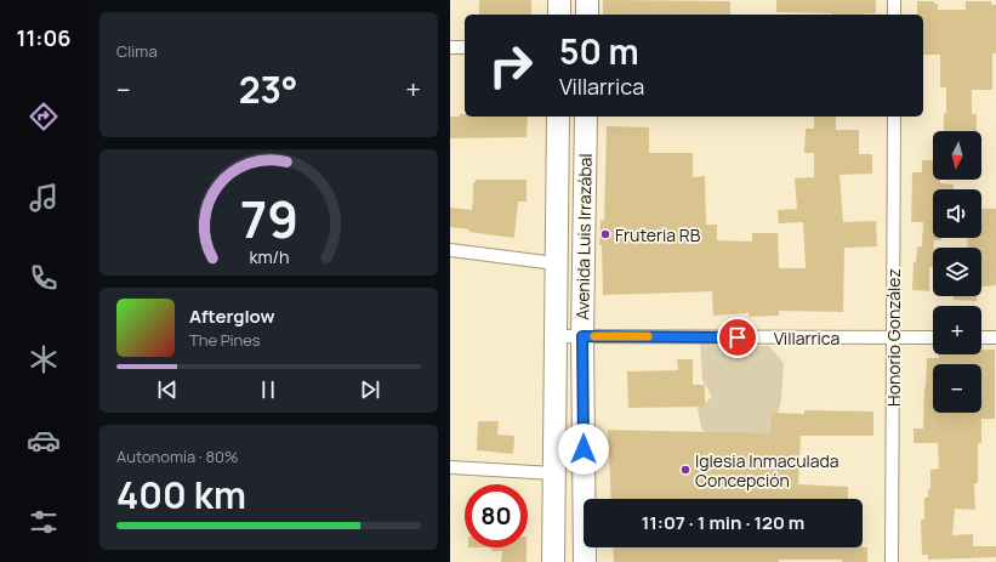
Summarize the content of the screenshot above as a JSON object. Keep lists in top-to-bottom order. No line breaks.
{"streets":{"highway":["Avenida Luis Irrazábal"],"street":["Villarrica","Honorio González"]},"crossings":[["Avenida Luis Irrazábal","Villarrica"],["Villarrica","Honorio González"]],"places":["Fruteria RB","Iglesia Inmaculada Concepción"],"north":"bottom","page":{"tabs":"11:06","tile":["Clima",["Autonomía · 80%","400 km"]],"turn":["50 m","Villarrica"],"heat":["−","23°","+"],"map_buttons":["+","−"],"song":["Afterglow","The Pines"],"limit":"80","trip":"11:07 · 1 min · 120 m","gauge":["79","km/h"]}}
